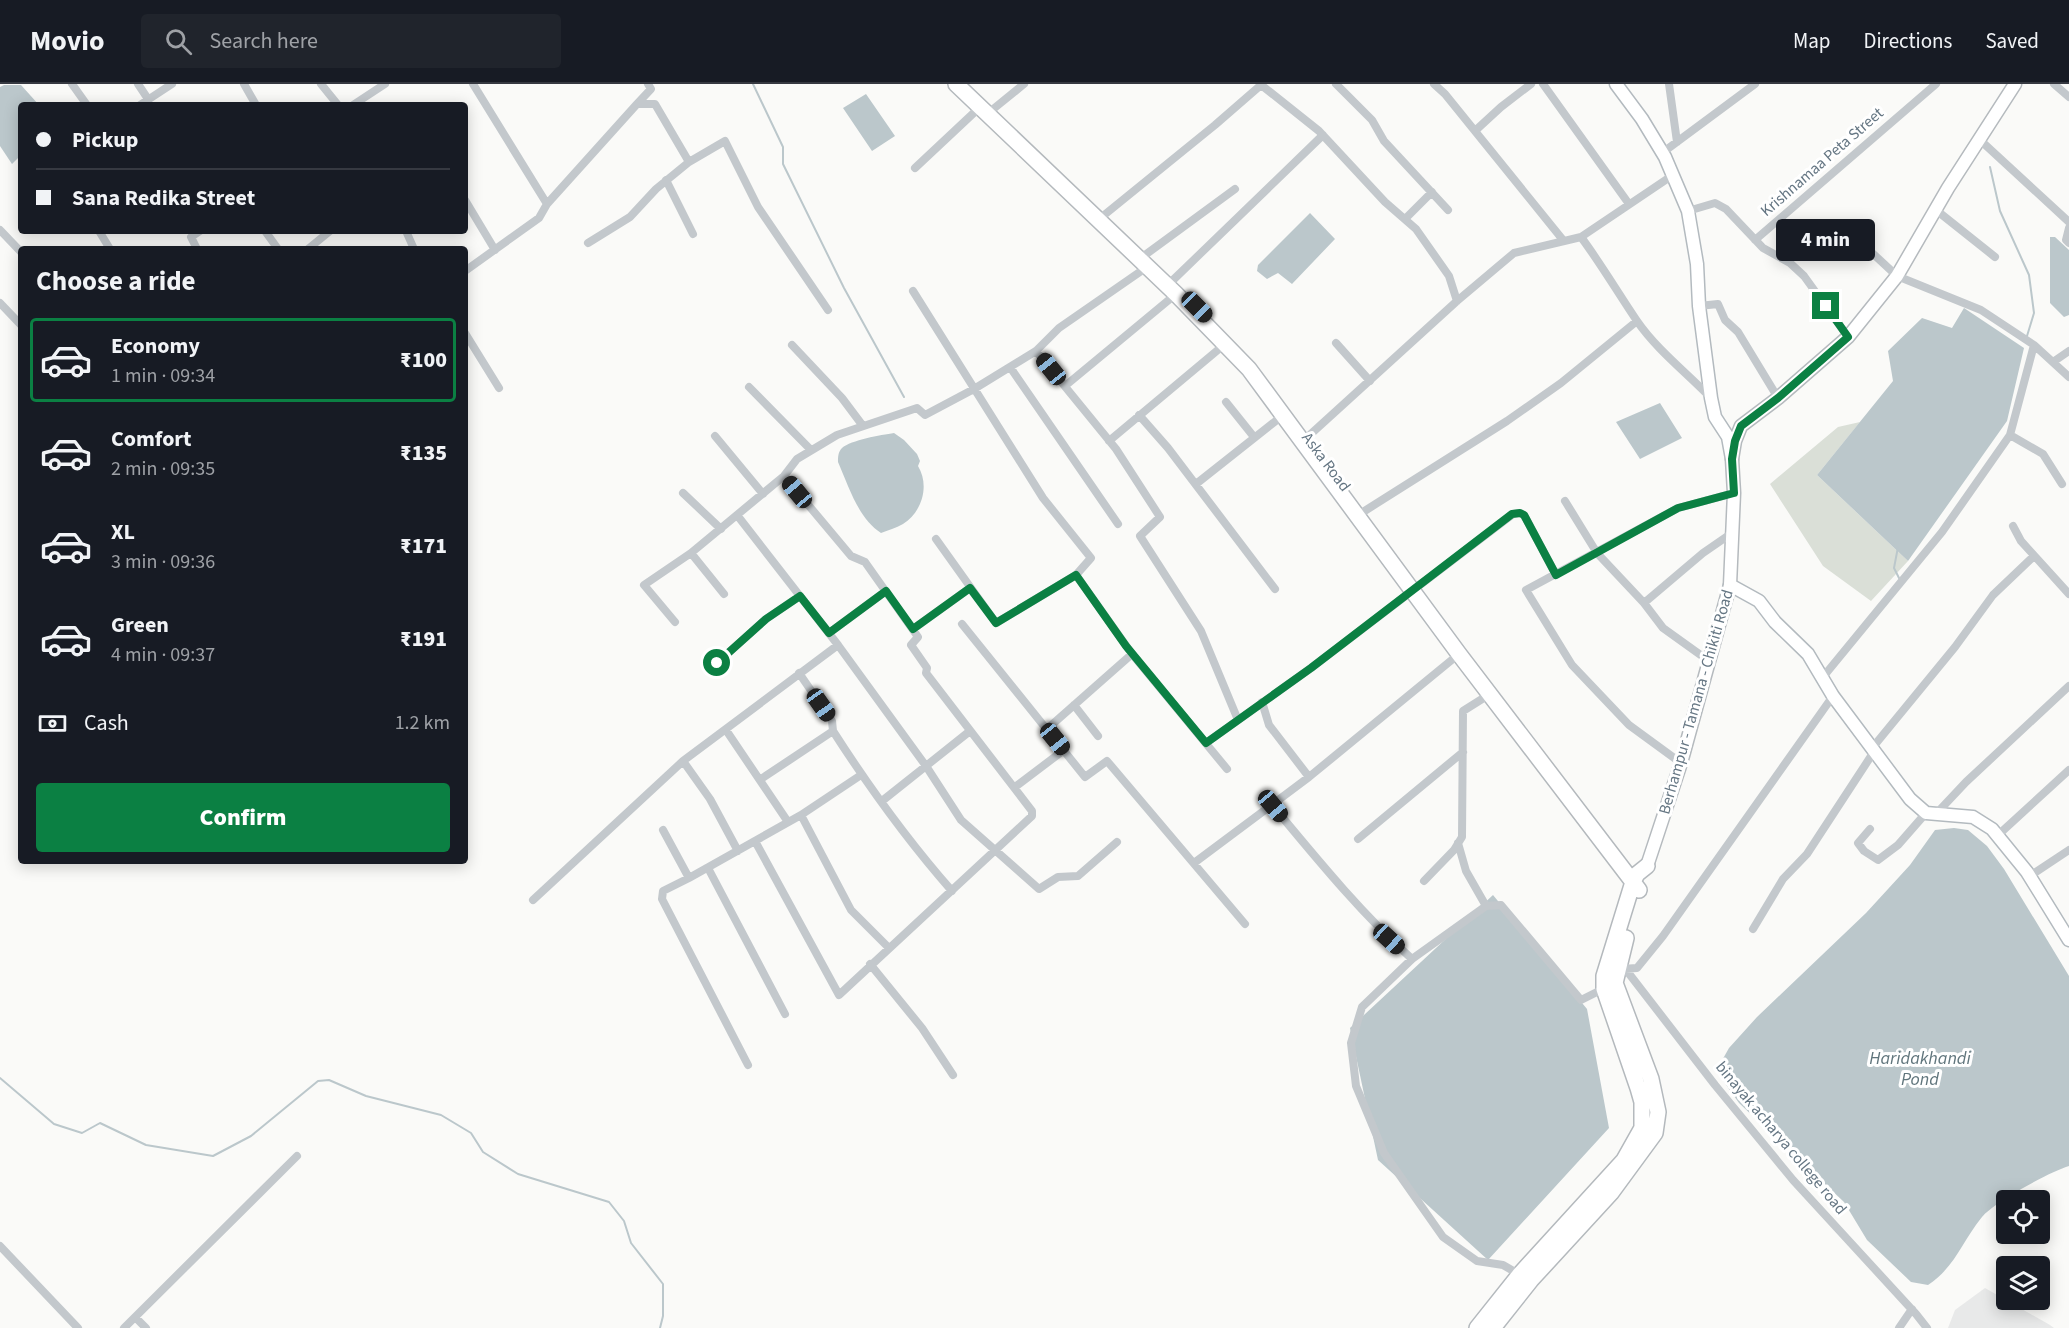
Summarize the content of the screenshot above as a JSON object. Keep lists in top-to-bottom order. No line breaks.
{"streets":{"highway":["Aska Road"],"street":["Krishnamaa Peta Street","Berhampur - Tamana - Chikiti Road","binayak acharya college road"]},"crossings":[["Aska Road","Berhampur - Tamana - Chikiti Road"]],"water":["Haridakhandi Pond"],"page":{"header":"Movio","search":"Search here","nav":["Map","Directions","Saved"],"banner":["Pickup","Sana Redika Street"],"bubble":"4 min","heading":"Choose a ride","list":[{"name":"Economy","note":"1 min · 09:34","value":"₹100"},{"name":"Comfort","note":"2 min · 09:35","value":"₹135"},{"name":"XL","note":"3 min · 09:36","value":"₹171"},{"name":"Green","note":"4 min · 09:37","value":"₹191"}],"pay":["Cash","1.2 km"],"buttons":"Confirm"}}
